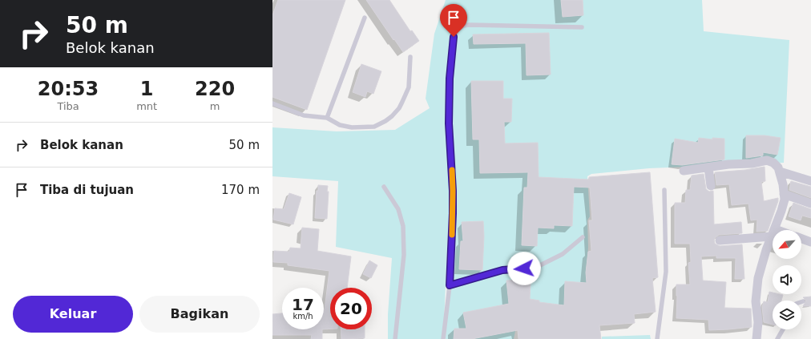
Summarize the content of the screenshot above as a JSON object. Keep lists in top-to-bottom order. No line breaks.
{"north":"bottom left","page":{"turn":["50 m","Belok kanan"],"eta":["20:53","Tiba","1","mnt","220","m"],"list":[{"name":"Belok kanan","value":"50 m"},{"name":"Tiba di tujuan","value":"170 m"}],"speed":"17 km/h","limit":"20","buttons":["Keluar","Bagikan"]}}
